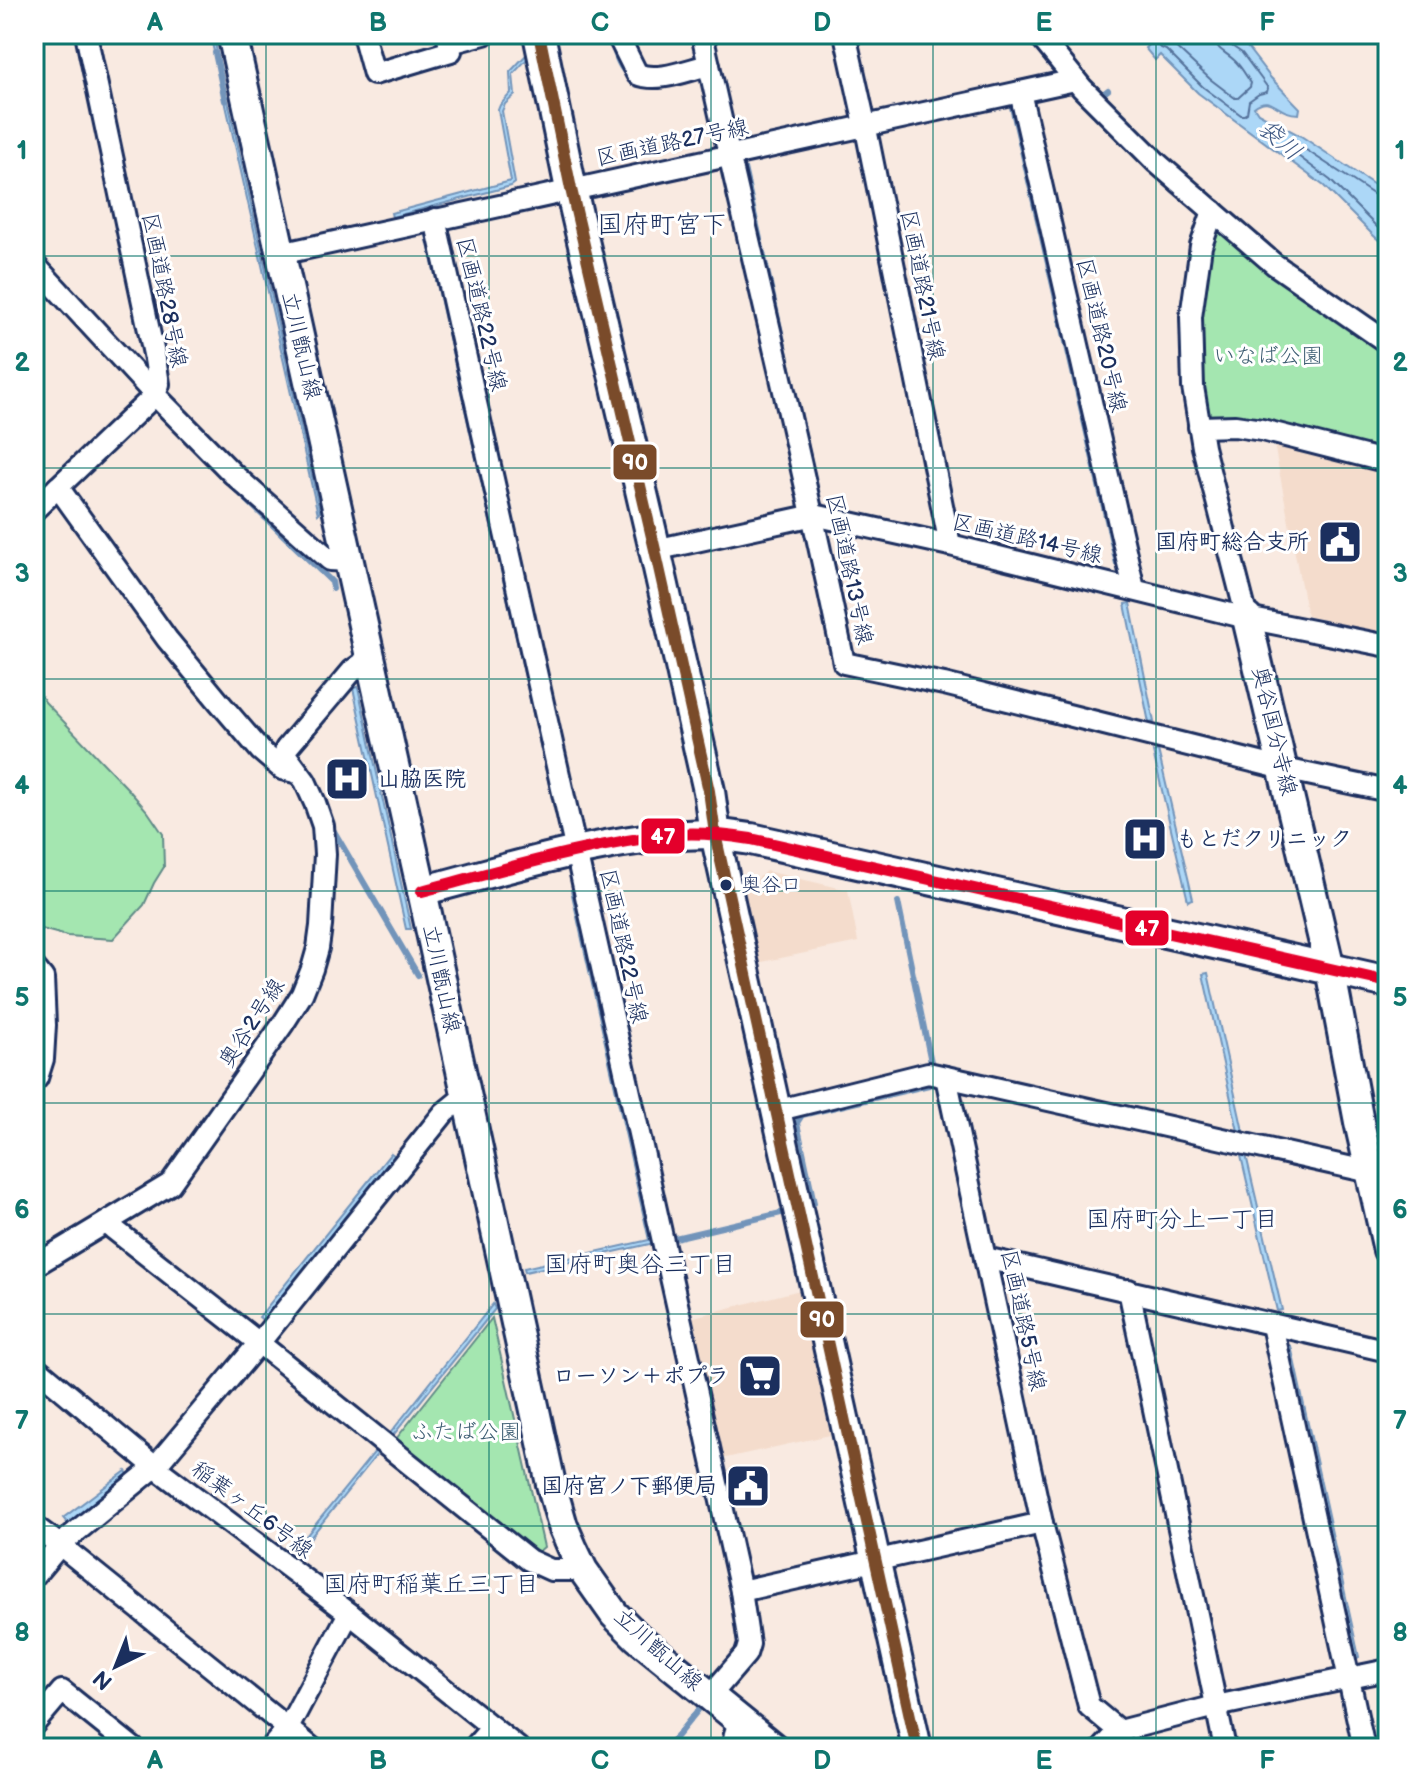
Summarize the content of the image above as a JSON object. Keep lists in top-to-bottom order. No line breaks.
{"streets":{"street":["区画道路27号線","区画道路21号線","区画道路28号線","区画道路22号線","区画道路20号線","立川甑山線","区画道路14号線","区画道路13号線","奥谷国分寺線","奥谷2号線","区画道路5号線","稲葉ヶ丘6号線"]},"crossings":[["区画道路27号線","区画道路21号線"],["区画道路27号線","区画道路22号線"],["区画道路27号線","区画道路20号線"],["区画道路27号線","立川甑山線"],["区画道路27号線","区画道路13号線"],["区画道路21号線","区画道路14号線"],["区画道路28号線","立川甑山線"],["区画道路22号線","立川甑山線"],["区画道路20号線","区画道路14号線"],["立川甑山線","奥谷2号線"],["区画道路14号線","区画道路13号線"],["区画道路14号線","奥谷国分寺線"],["区画道路13号線","奥谷国分寺線"]],"districts":["国府町宮下","国府町分上一丁目","国府町奥谷三丁目","国府町稲葉丘三丁目"],"water":["袋川"],"parks":["いなば公園","ふたば公園"],"places":{"public building":["国府町総合支所","国府宮ノ下郵便局"],"hospital":["山脇医院","もとだクリニック"],"other":["奥谷口"],"supermarket":["ローソン＋ポプラ"]},"lines":["transit line 90","transit line 47"],"north":"bottom left","grid":{"columns":["A","B","C","D","E","F"],"rows":["1","2","3","4","5","6","7","8"]}}
